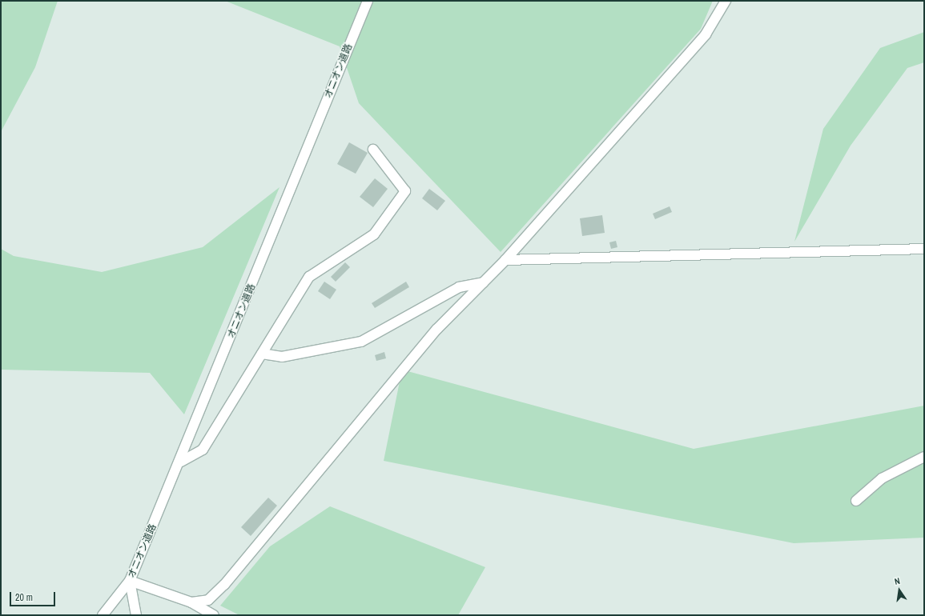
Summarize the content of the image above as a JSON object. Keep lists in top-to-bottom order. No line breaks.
{"streets":{"street":["オニオン道路"]},"scale_bar":"20 m","north":"top"}
